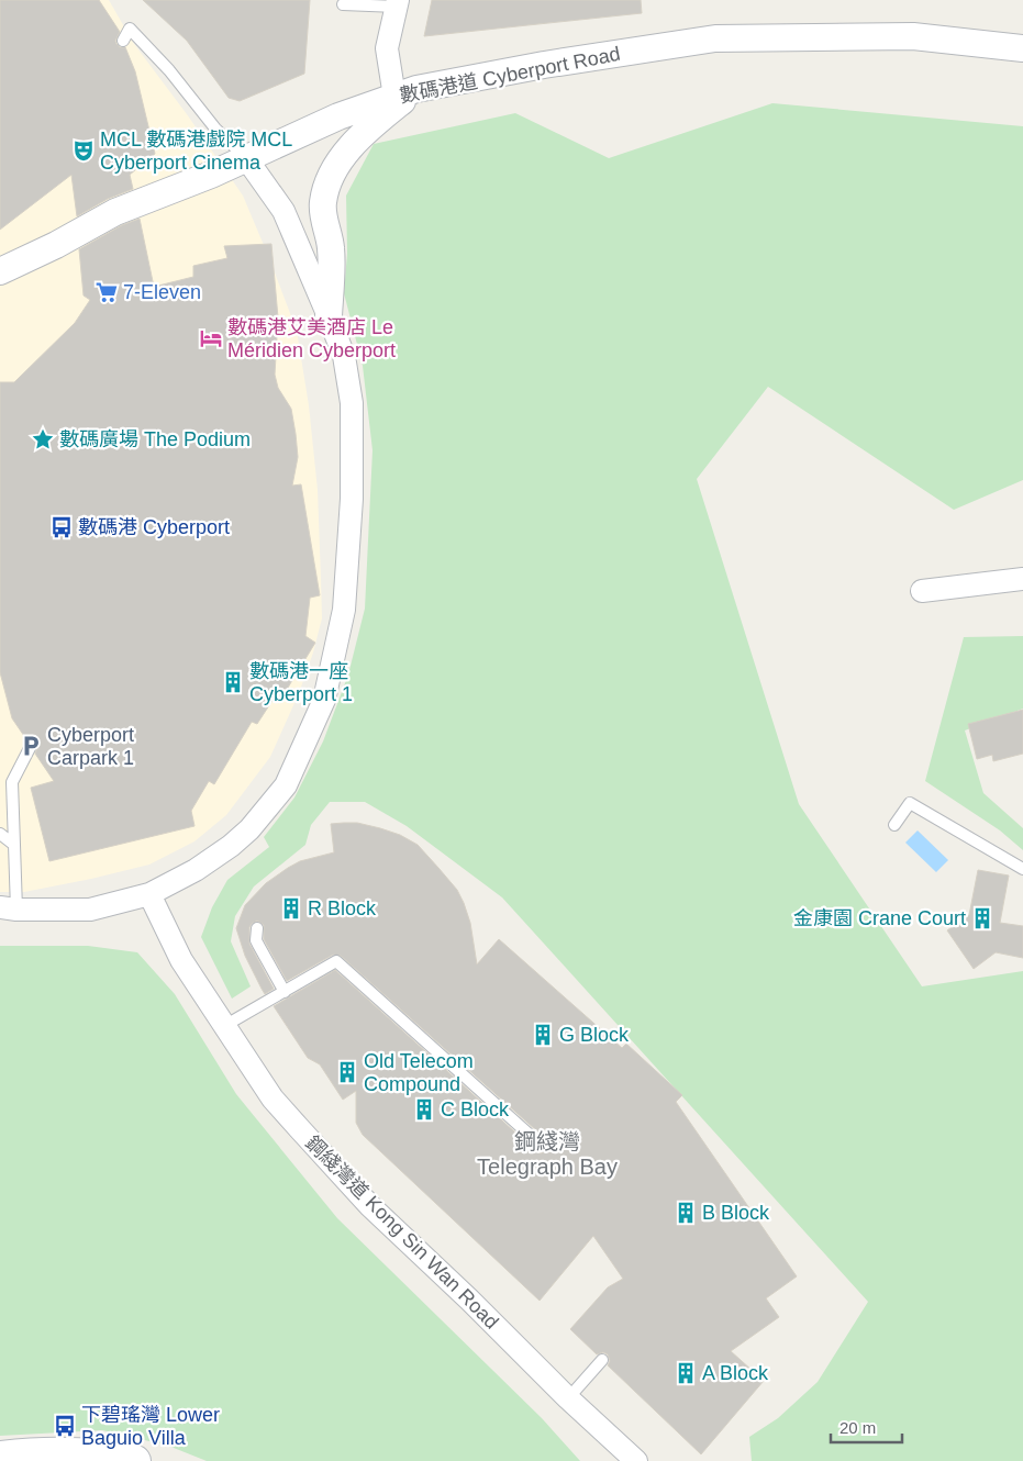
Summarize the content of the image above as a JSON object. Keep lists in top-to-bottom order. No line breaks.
{"streets":{"street":["數碼港道 Cyberport Road","鋼綫灣道 Kong Sin Wan Road"]},"districts":["鋼綫灣 Telegraph Bay"],"places":{"theatre":["MCL 數碼港戲院 MCL Cyberport Cinema"],"supermarket":["7-Eleven"],"hotel":["數碼港艾美酒店 Le Méridien Cyberport"],"place":["數碼廣場 The Podium"],"bus stop":["數碼港 Cyberport","下碧瑤灣 Lower Baguio Villa"],"building":["數碼港一座 Cyberport 1","R Block","金康園 Crane Court","G Block","Old Telecom Compound","C Block","B Block","A Block"],"parking":["Cyberport Carpark 1"]},"scale_bar":"20 m"}
